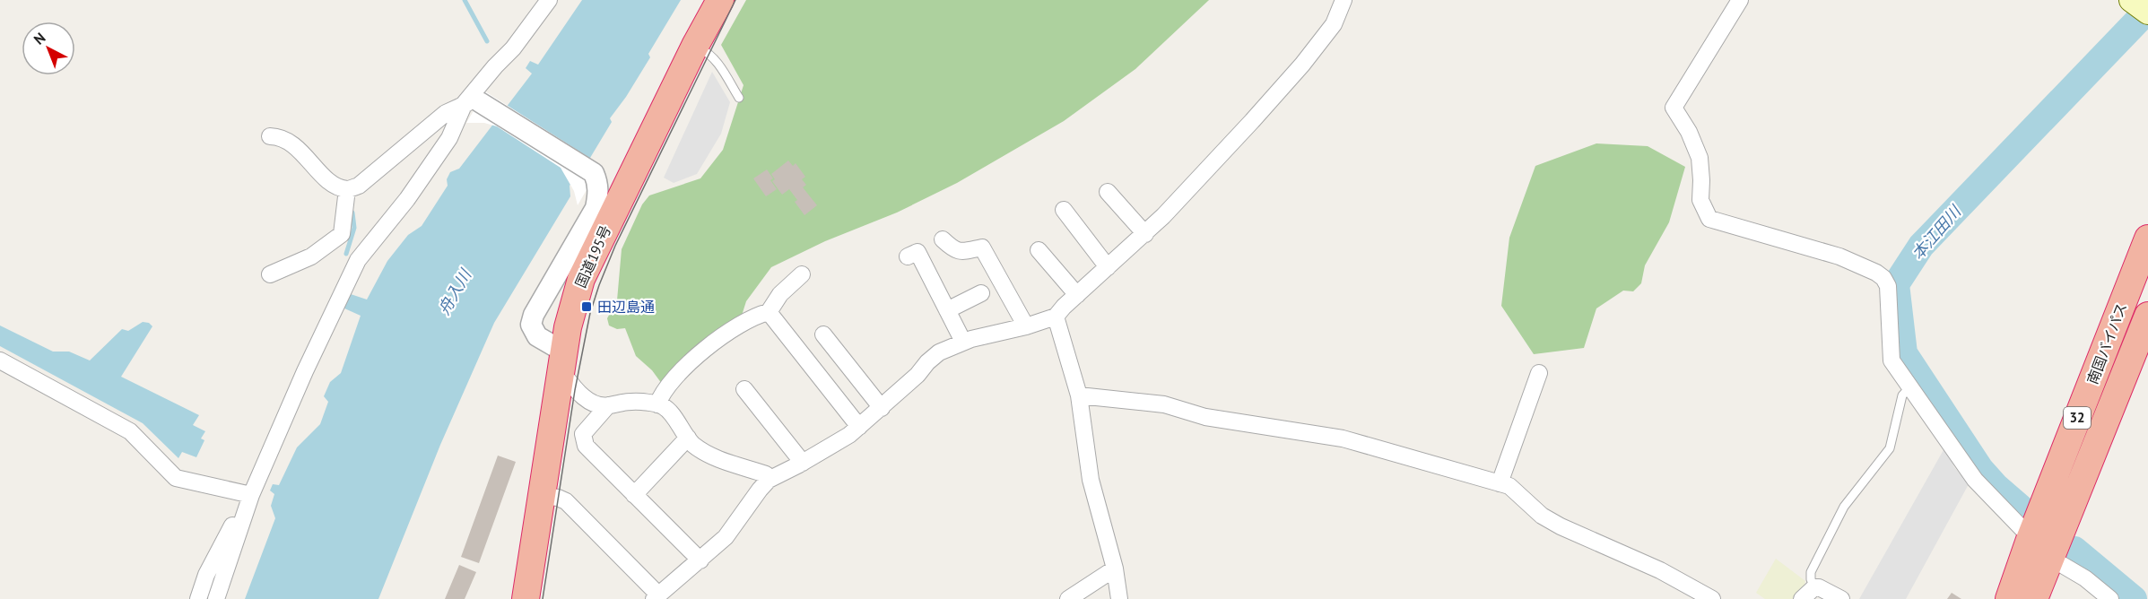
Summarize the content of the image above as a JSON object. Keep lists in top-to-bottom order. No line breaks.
{"streets":{"highway":["国道195号","南国バイパス","32"]},"water":["本江田川","舟入川"],"places":{"transit":["田辺島通"]},"north":"top left"}
